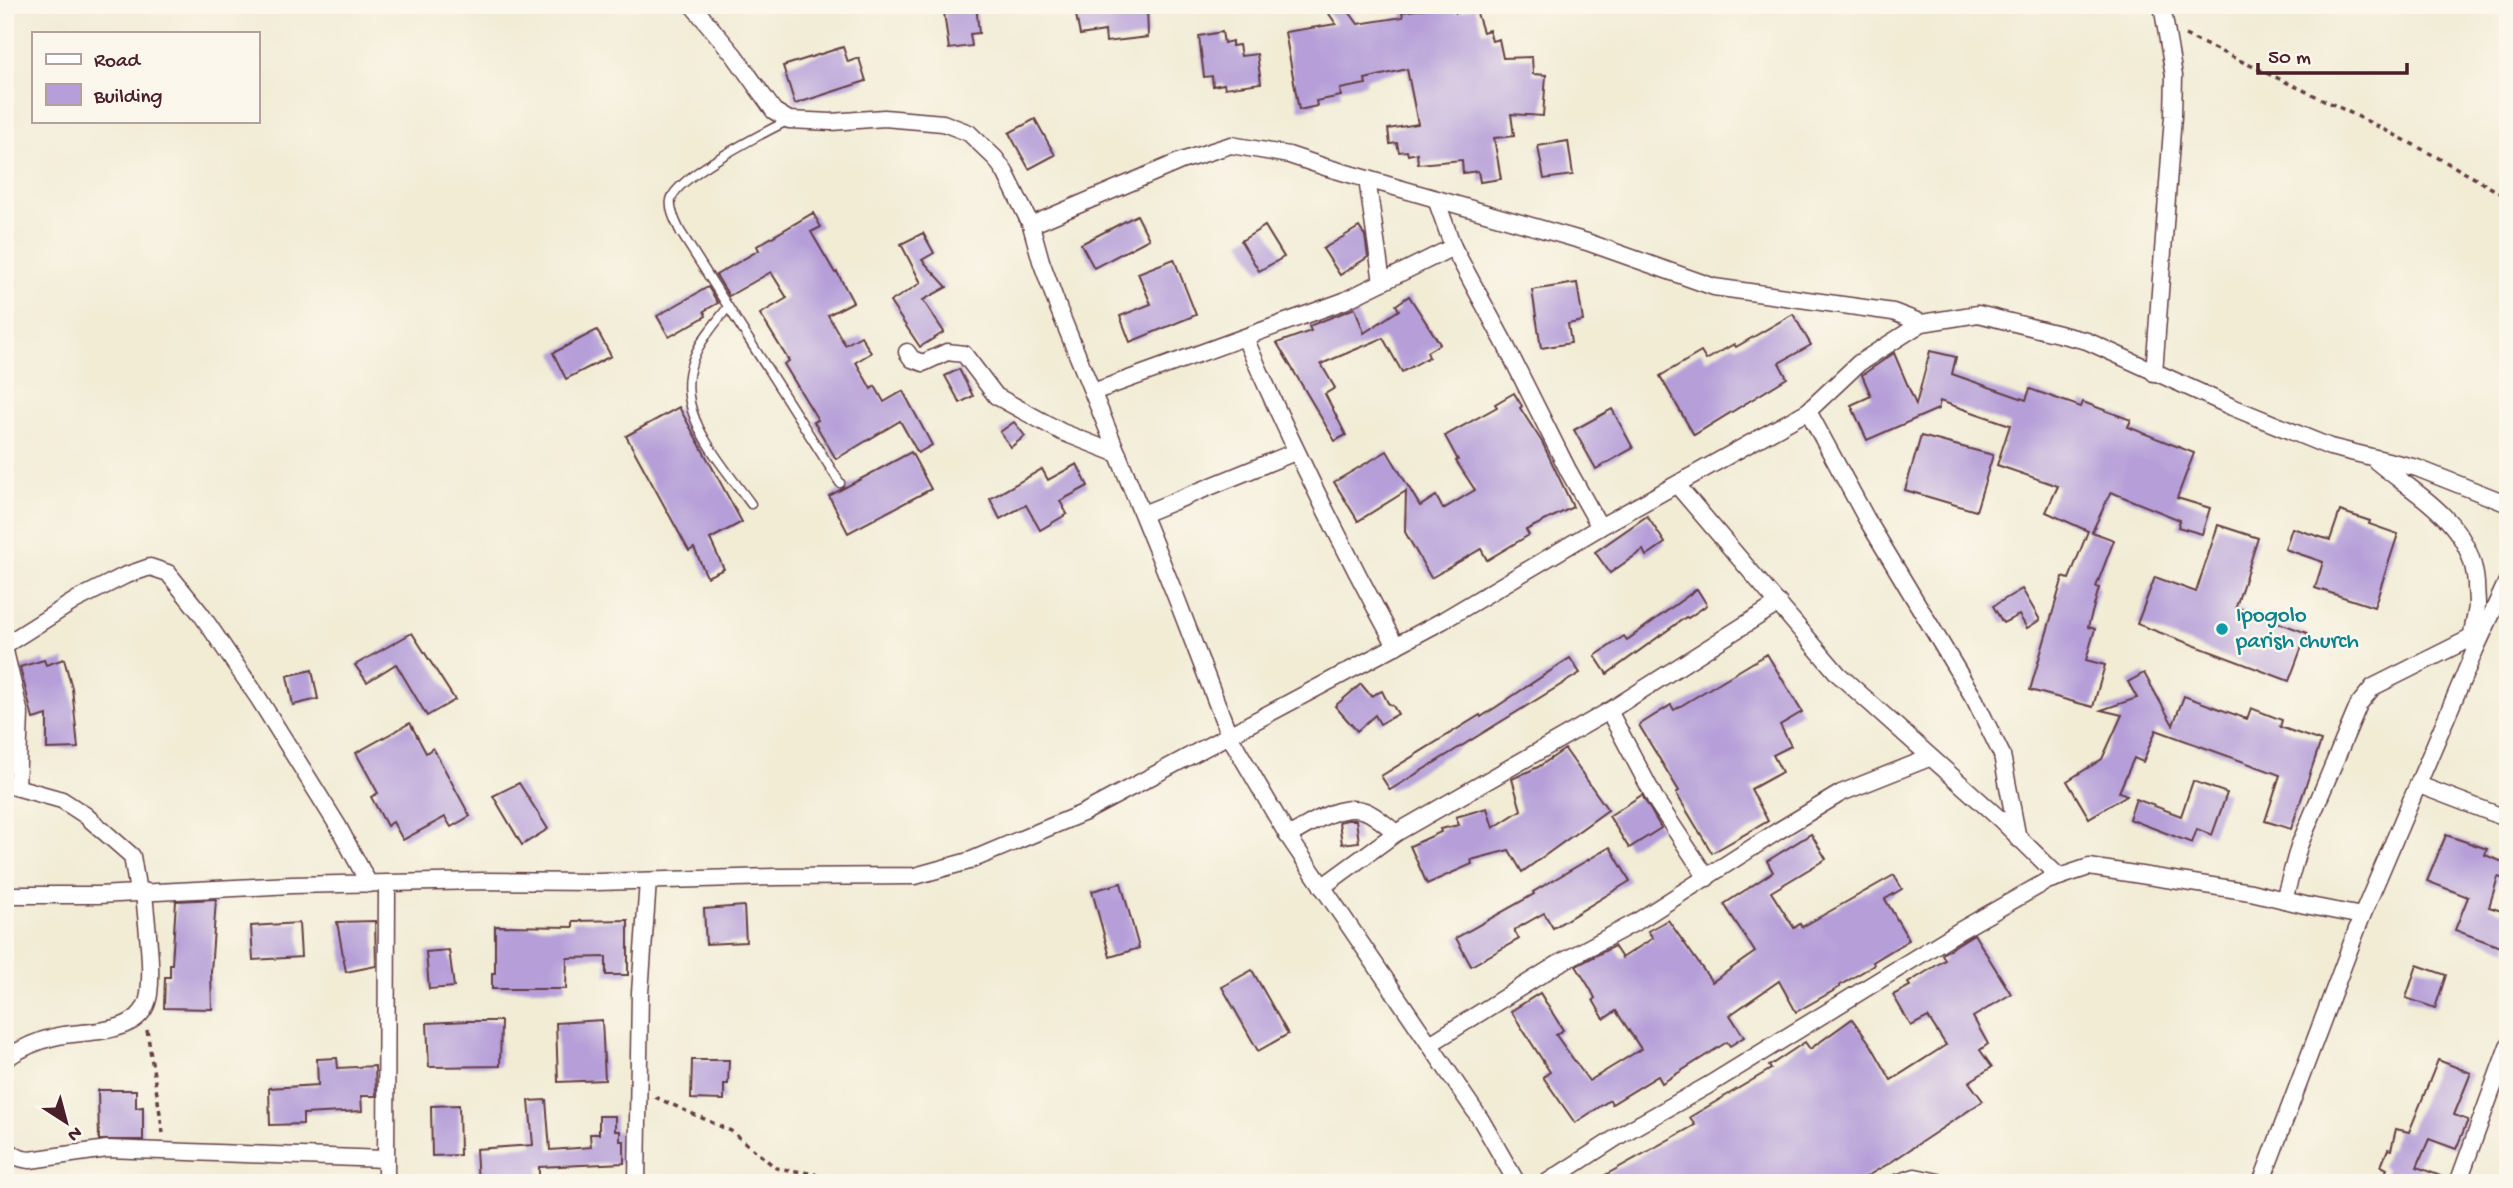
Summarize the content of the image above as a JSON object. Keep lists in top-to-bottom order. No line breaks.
{"places":["Ipogolo parish church"],"legend":["Road","Building"],"scale_bar":"50 m","north":"bottom right"}
